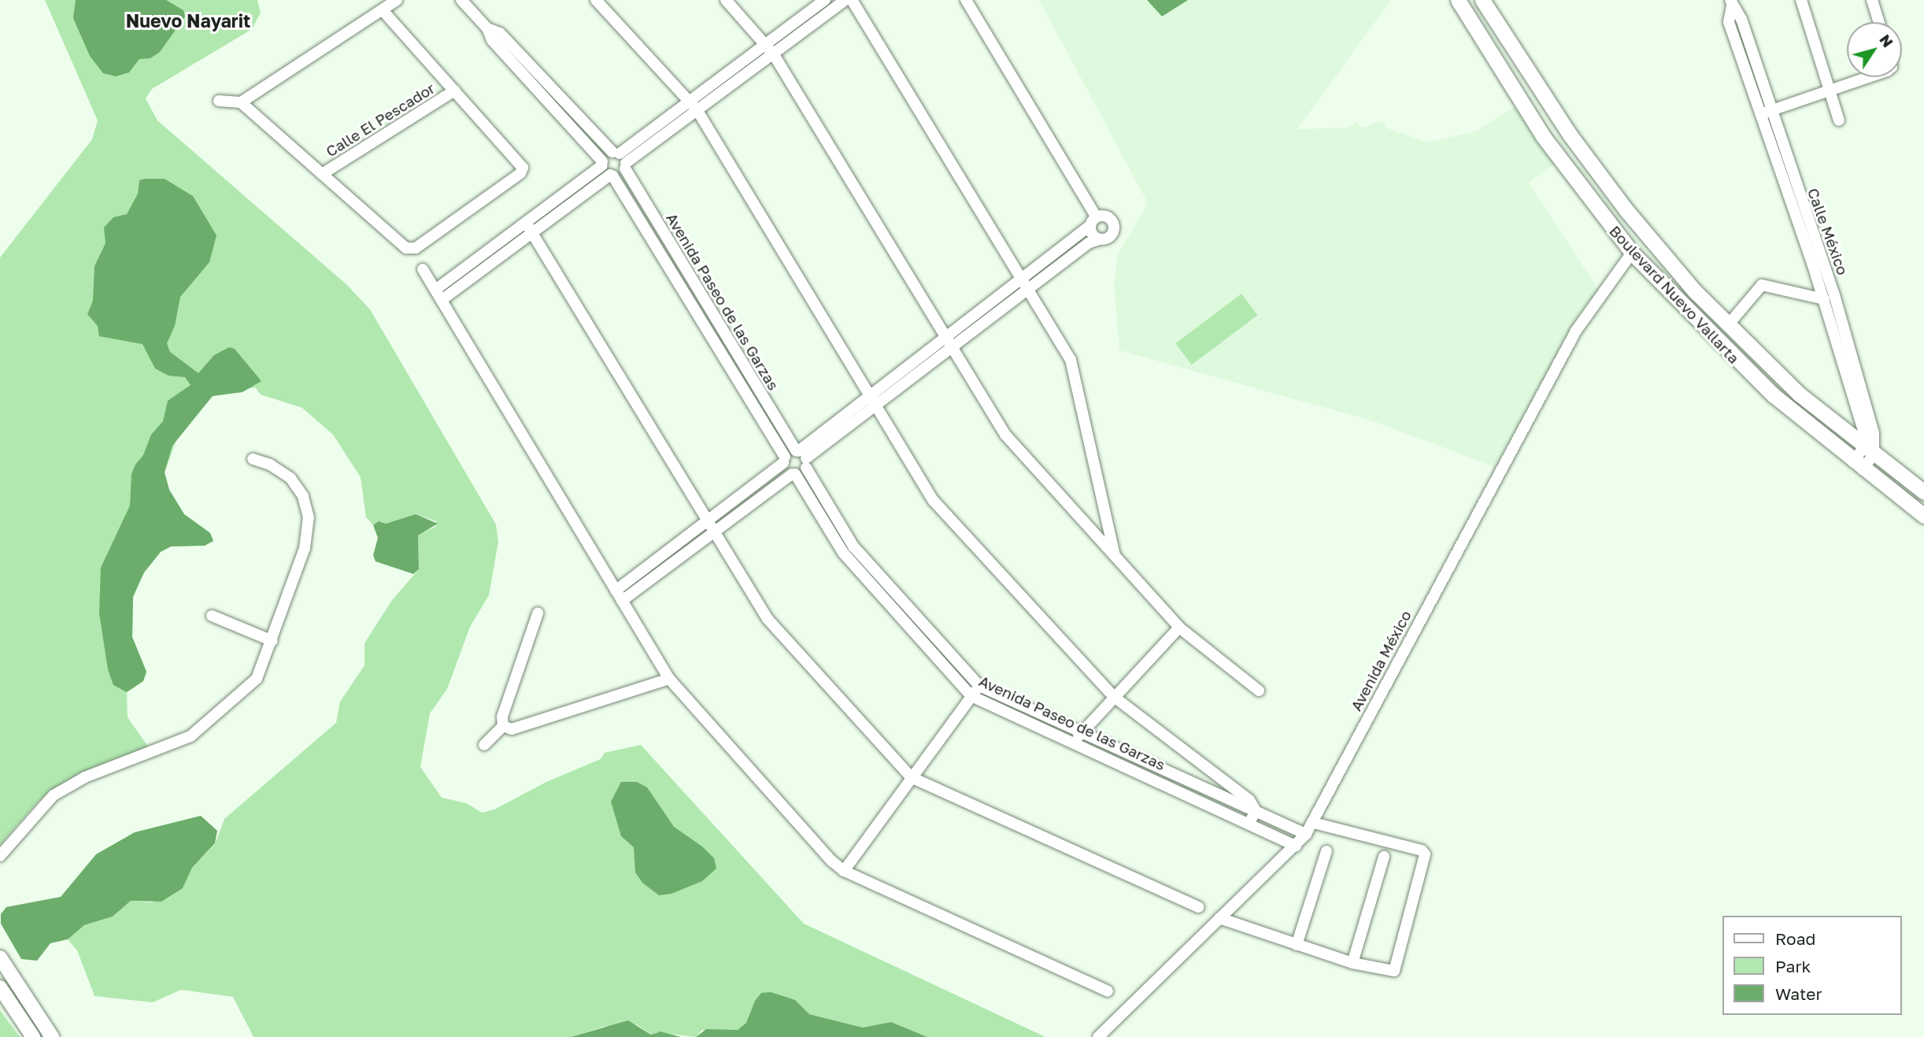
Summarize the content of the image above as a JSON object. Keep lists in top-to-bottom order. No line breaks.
{"streets":{"main road":["Boulevard Nuevo Vallarta"],"street":["Calle El Pescador","Calle México","Avenida Paseo de las Garzas","Avenida México"]},"crossings":[["Calle México","Boulevard Nuevo Vallarta"],["Boulevard Nuevo Vallarta","Avenida México"],["Avenida Paseo de las Garzas","Avenida México"]],"districts":["Nuevo Nayarit"],"legend":["Road","Park","Water"],"north":"top right"}
